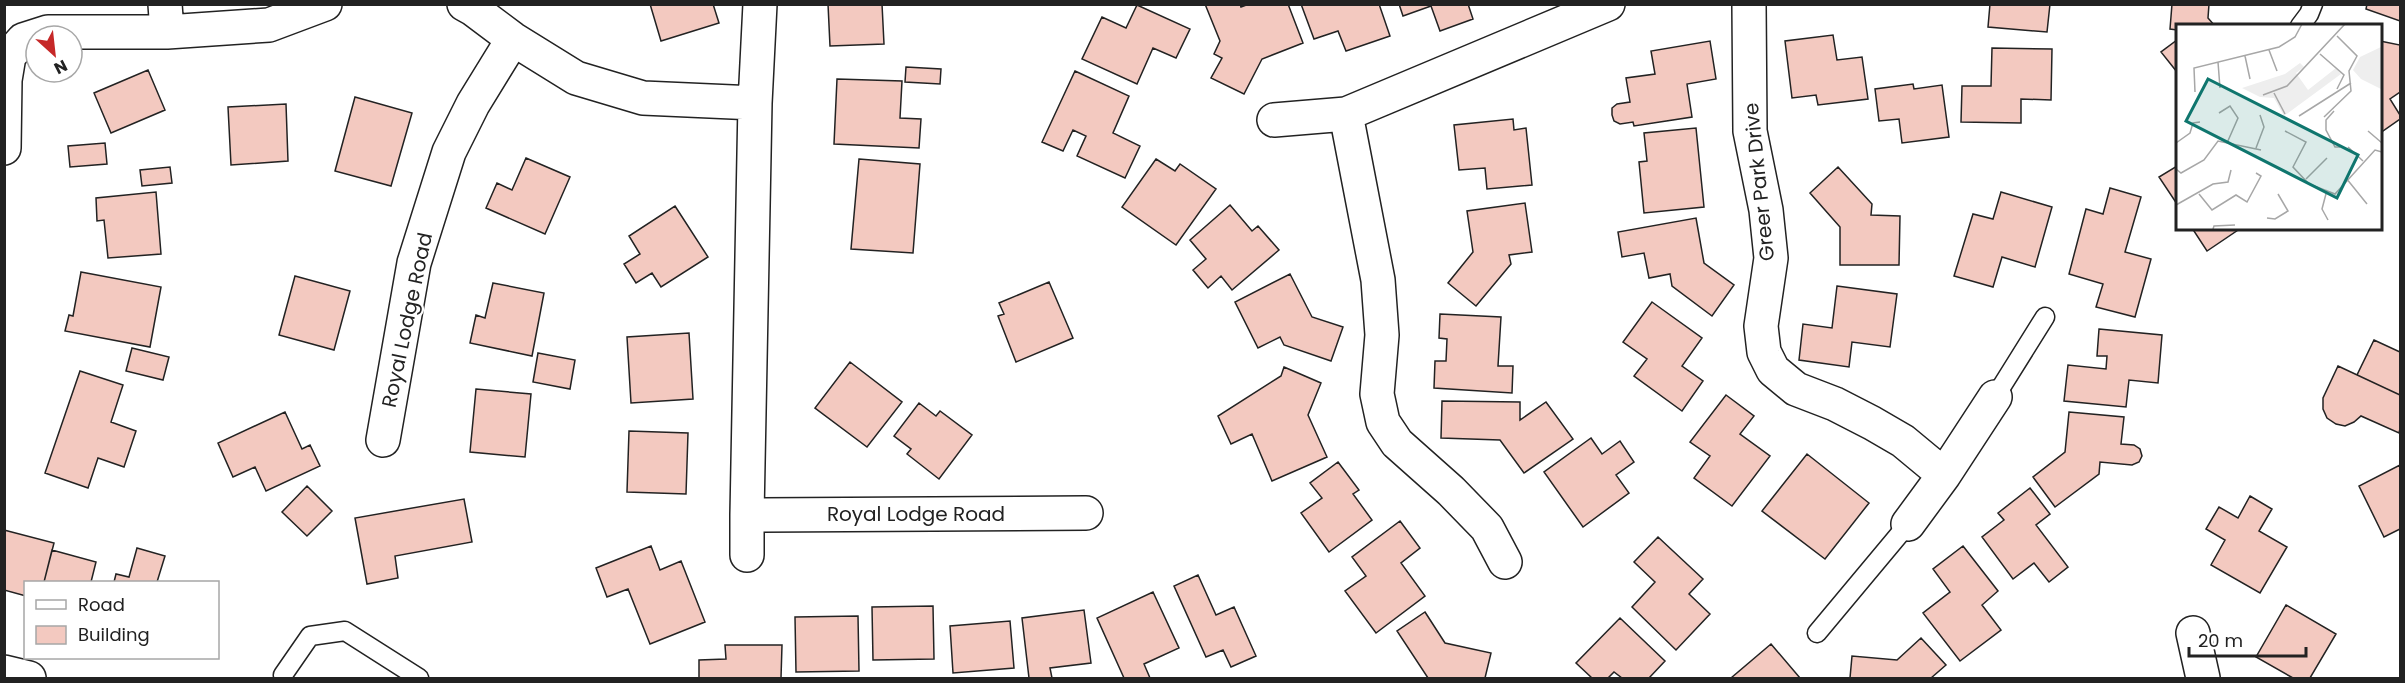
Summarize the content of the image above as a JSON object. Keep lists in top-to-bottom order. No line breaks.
{"streets":{"street":["Greer Park Drive","Royal Lodge Road"]},"legend":["Road","Building"],"scale_bar":"20 m","north":"bottom right"}
